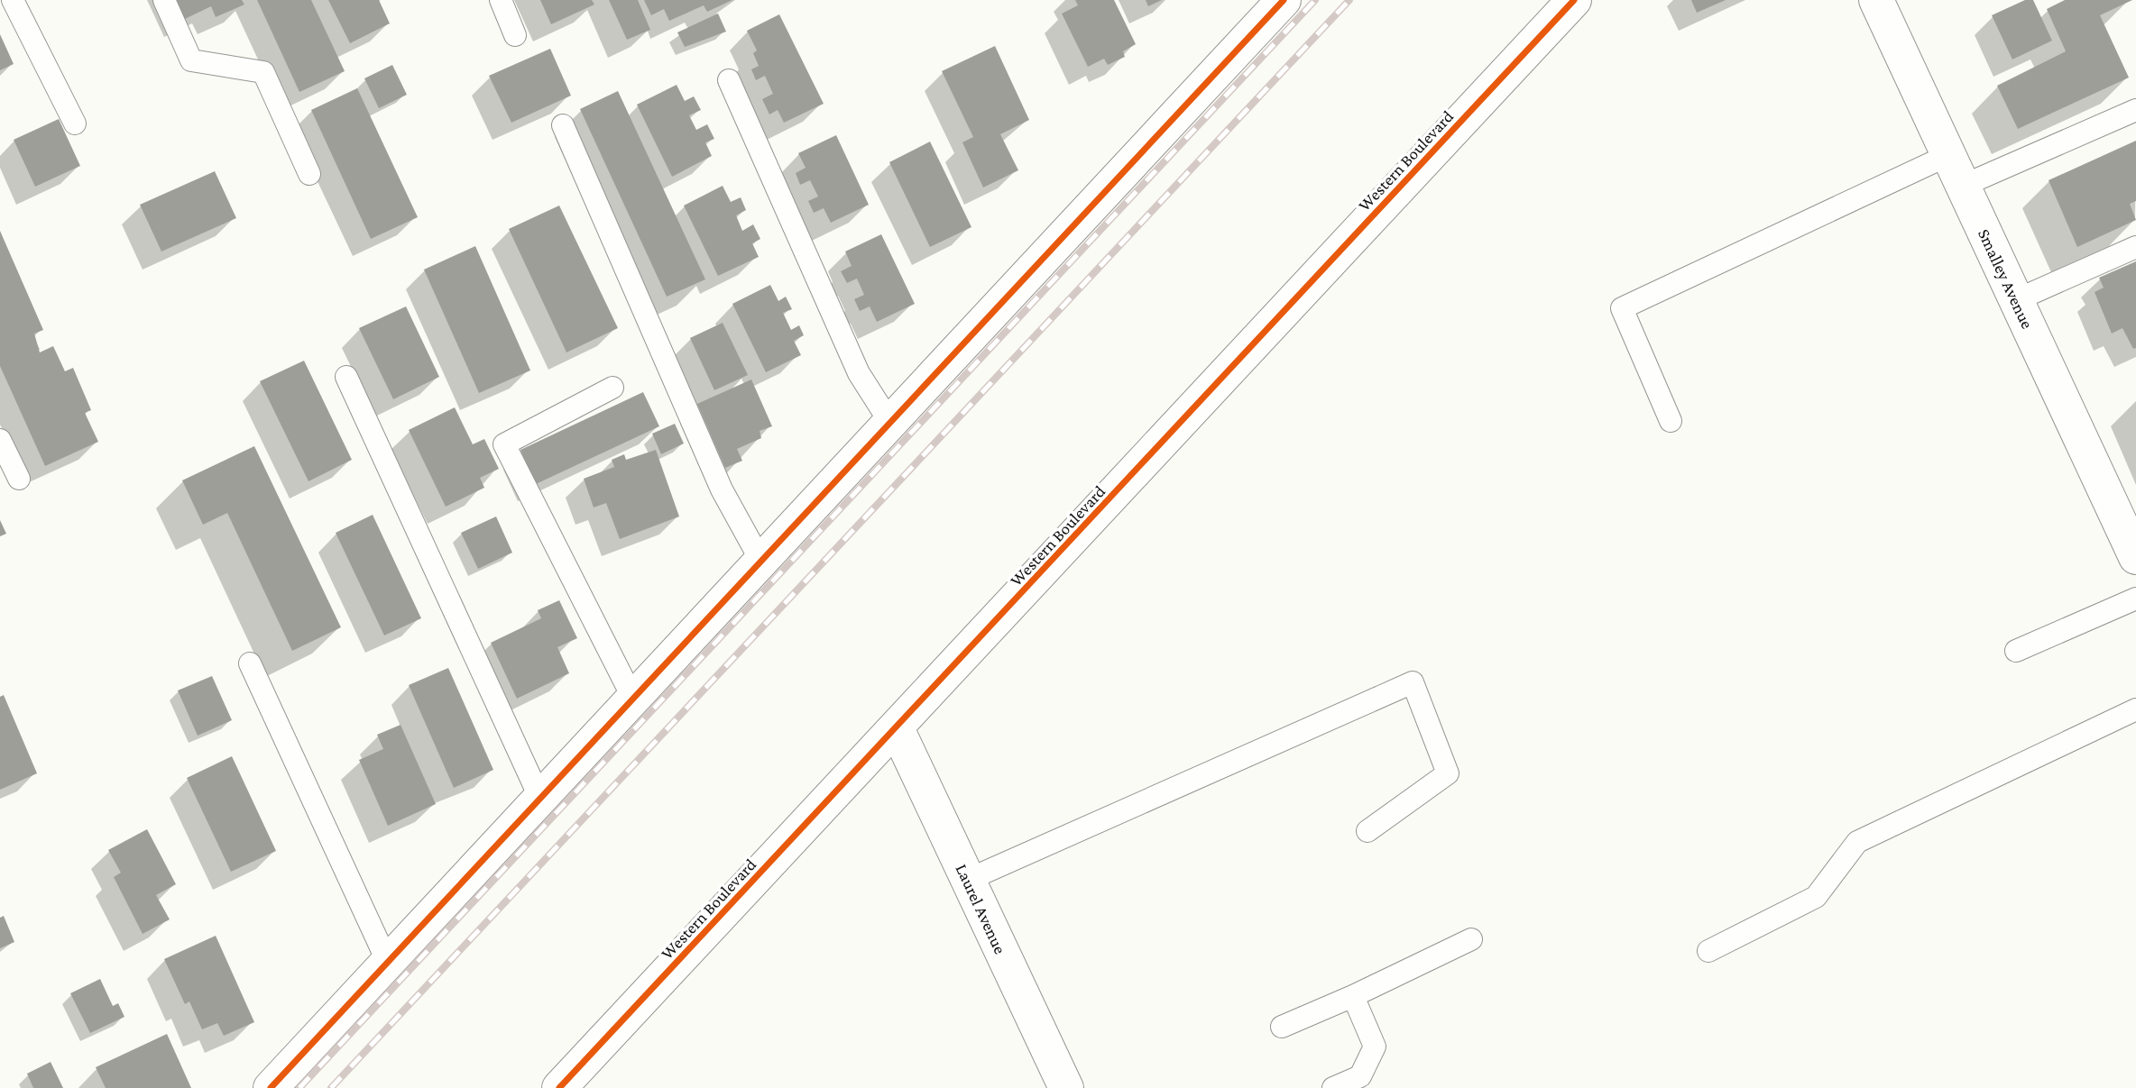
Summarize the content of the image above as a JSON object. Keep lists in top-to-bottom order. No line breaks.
{"streets":{"street":["Western Boulevard","Smalley Avenue","Laurel Avenue"]},"crossings":[["Western Boulevard","Laurel Avenue"]]}
